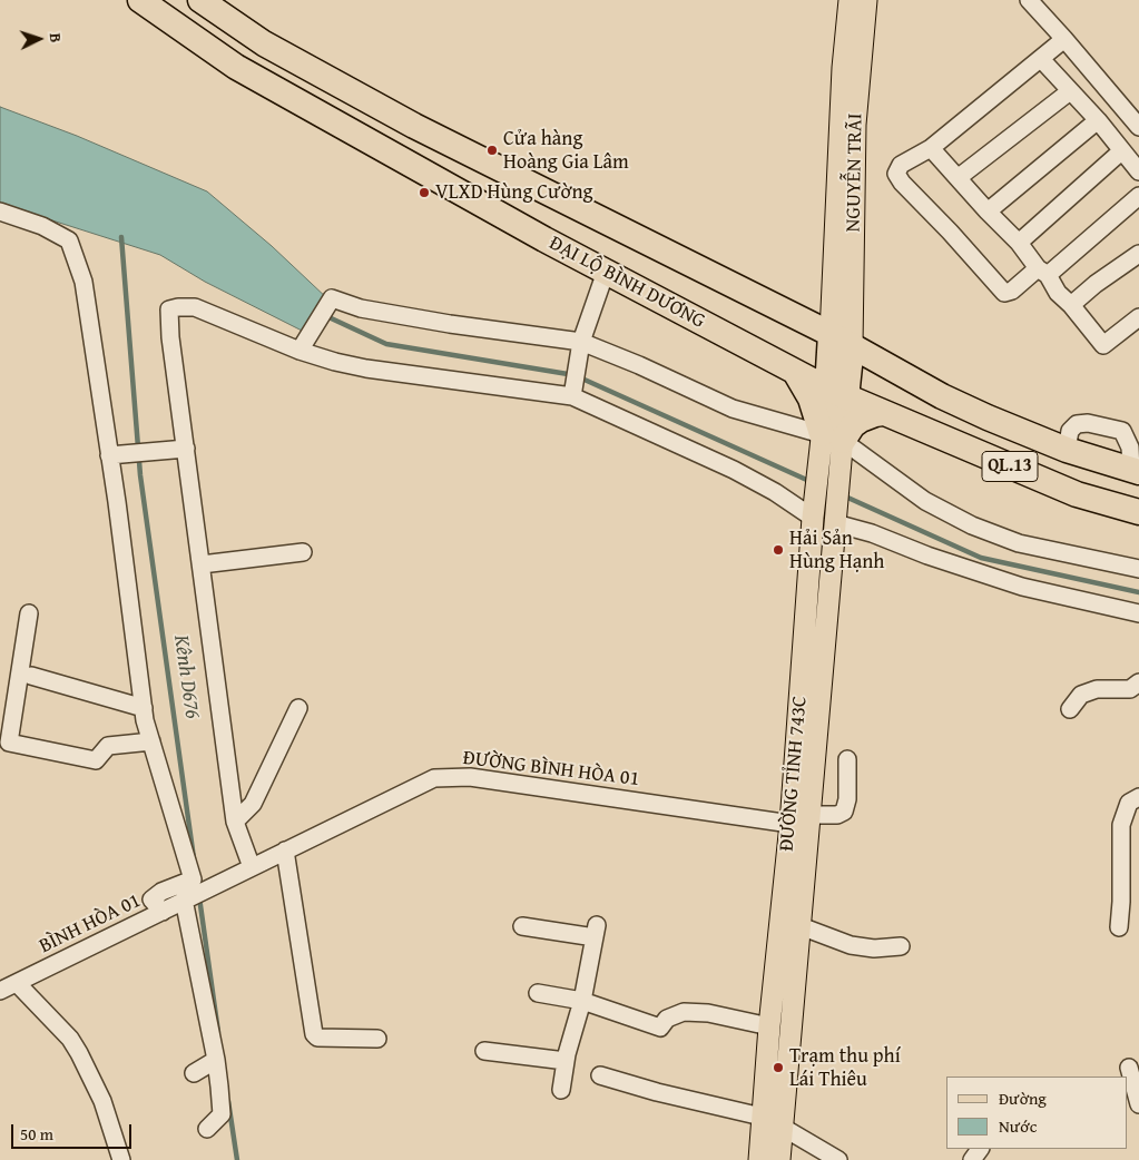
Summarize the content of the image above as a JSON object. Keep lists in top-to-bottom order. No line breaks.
{"streets":{"highway":["ĐẠI LỘ BÌNH DƯƠNG","QL.13"],"main road":["NGUYỄN TRÃI","ĐƯỜNG TỈNH 743C"],"street":["ĐƯỜNG BÌNH HÒA 01","BÌNH HÒA 01"]},"crossings":[["NGUYỄN TRÃI","QL.13"],["ĐẠI LỘ BÌNH DƯƠNG","ĐƯỜNG TỈNH 743C"],["ĐƯỜNG BÌNH HÒA 01","ĐƯỜNG TỈNH 743C"],["ĐƯỜNG BÌNH HÒA 01","BÌNH HÒA 01"]],"water":["Kênh D676"],"places":["Cửa hàng Hoàng Gia Lâm","VLXD Hùng Cường","Hải Sản Hùng Hạnh","Trạm thu phí Lái Thiêu"],"legend":["Đường","Nước"],"scale_bar":"50 m","north":"right"}
